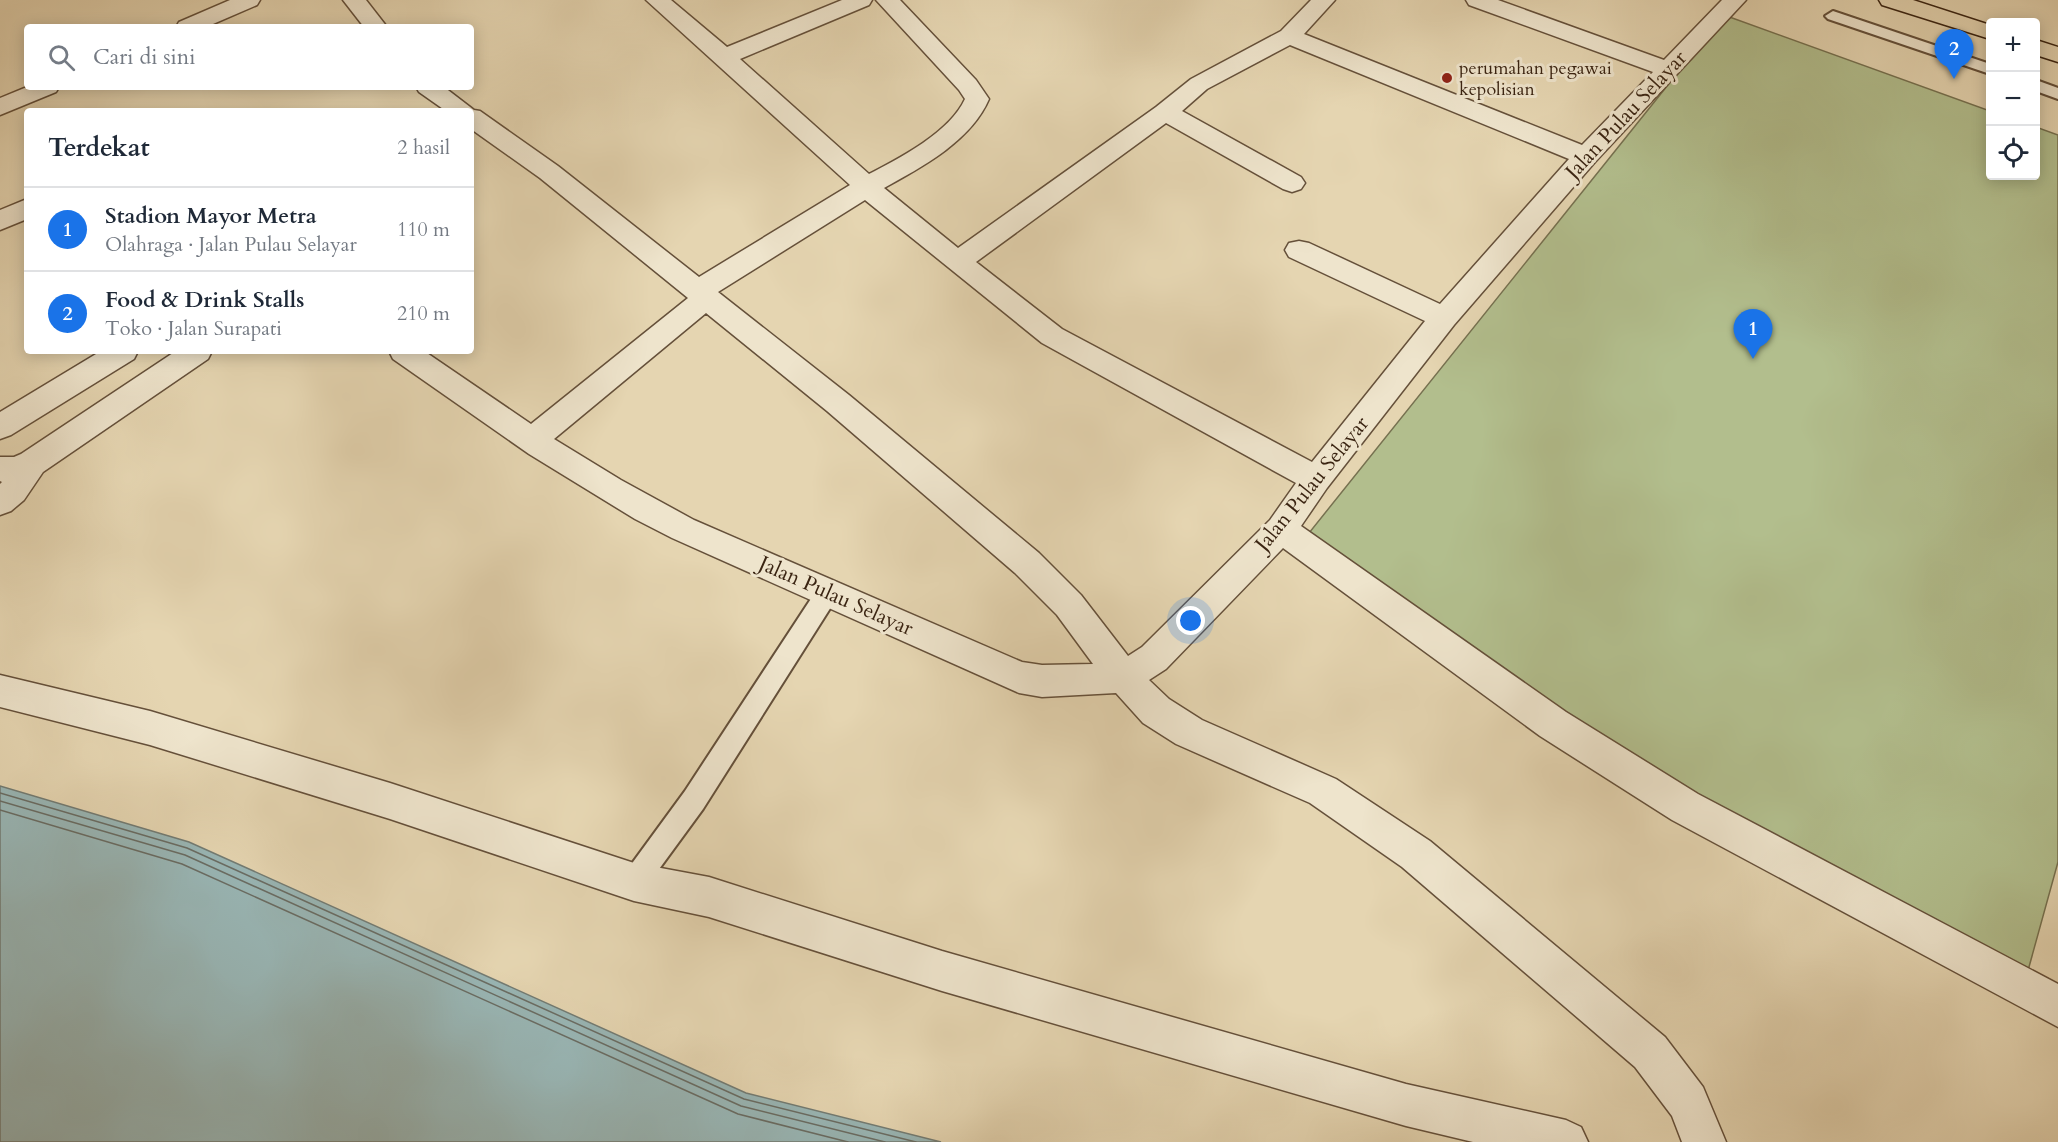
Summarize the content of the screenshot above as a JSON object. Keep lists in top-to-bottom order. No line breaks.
{"streets":{"street":["Jalan Pulau Selayar"]},"places":["perumahan pegawai kepolisian"],"page":{"map_buttons":["+","−"],"search":"Cari di sini","pins":["2","1"],"heading":["Terdekat","2 hasil"],"list":[{"mark":"1","name":"Stadion Mayor Metra","note":"Olahraga · Jalan Pulau Selayar","value":"110 m"},{"mark":"2","name":"Food & Drink Stalls","note":"Toko · Jalan Surapati","value":"210 m"}]}}
